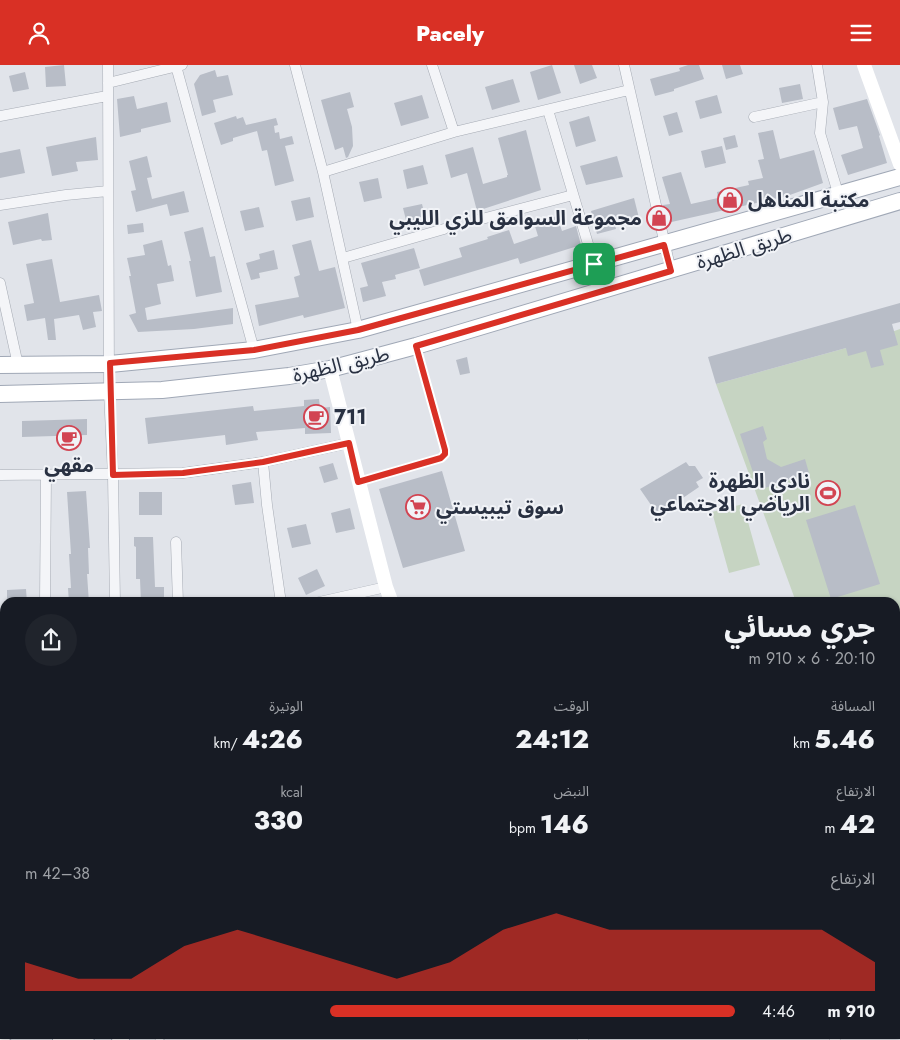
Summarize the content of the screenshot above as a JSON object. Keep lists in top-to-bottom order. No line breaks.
{"streets":{"main road":["طريق الظهرة"]},"places":{"shop":["مكتبة المناهل","مجموعة السوامق للزي الليبي"],"cafe":["711","مقهي"],"sports":["نادي الظهرة الرياضي الاجتماعي"],"supermarket":["سوق تيبيستي"]},"page":{"header":"Pacely","heading":["جري مسائي","20:10 · 6 × 910 m"],"stats":[["المسافة","5.46 km"],["الوقت","24:12"],["الوتيرة","4:26 /km"],["الارتفاع","42 m"],["النبض","146 bpm"],["kcal","330"]],"chart":["الارتفاع","38–42 m"],"list":[{"name":"910 m","note":"4:46"}]}}
